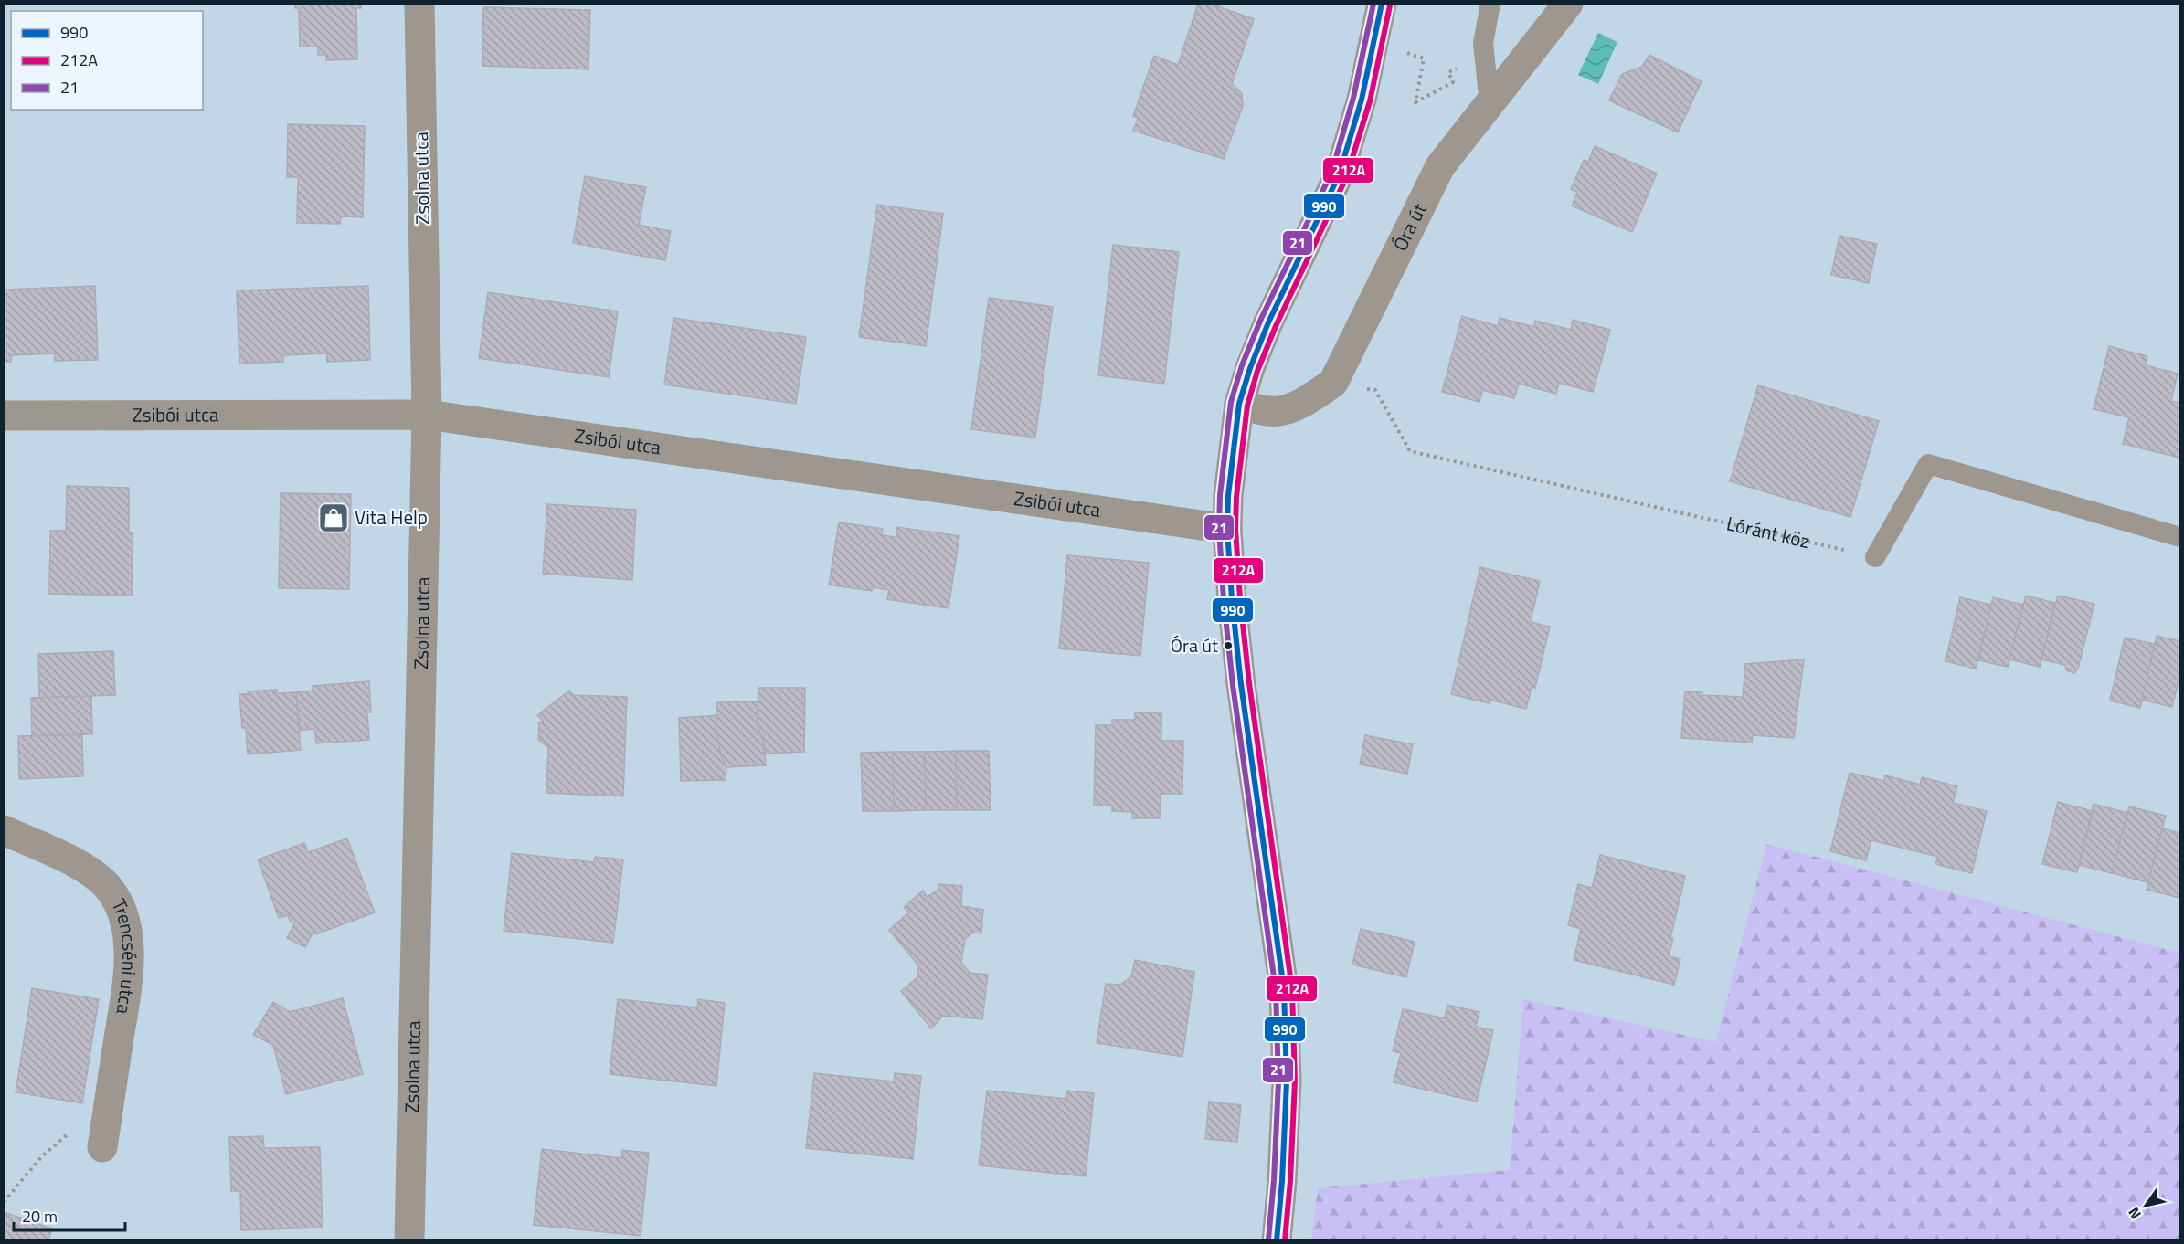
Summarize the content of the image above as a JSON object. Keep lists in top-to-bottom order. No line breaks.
{"streets":{"street":["Zsolna utca","Óra út","Zsibói utca","Trencséni utca"],"path":["Lóránt köz"]},"crossings":[["Zsolna utca","Zsibói utca"],["Óra út","Lóránt köz"]],"places":{"shop":["Vita Help"],"other":["Óra út"]},"lines":["transit line 990","transit line 21","transit line 212A"],"legend":["990","212A","21"],"scale_bar":"20 m","north":"bottom left"}
